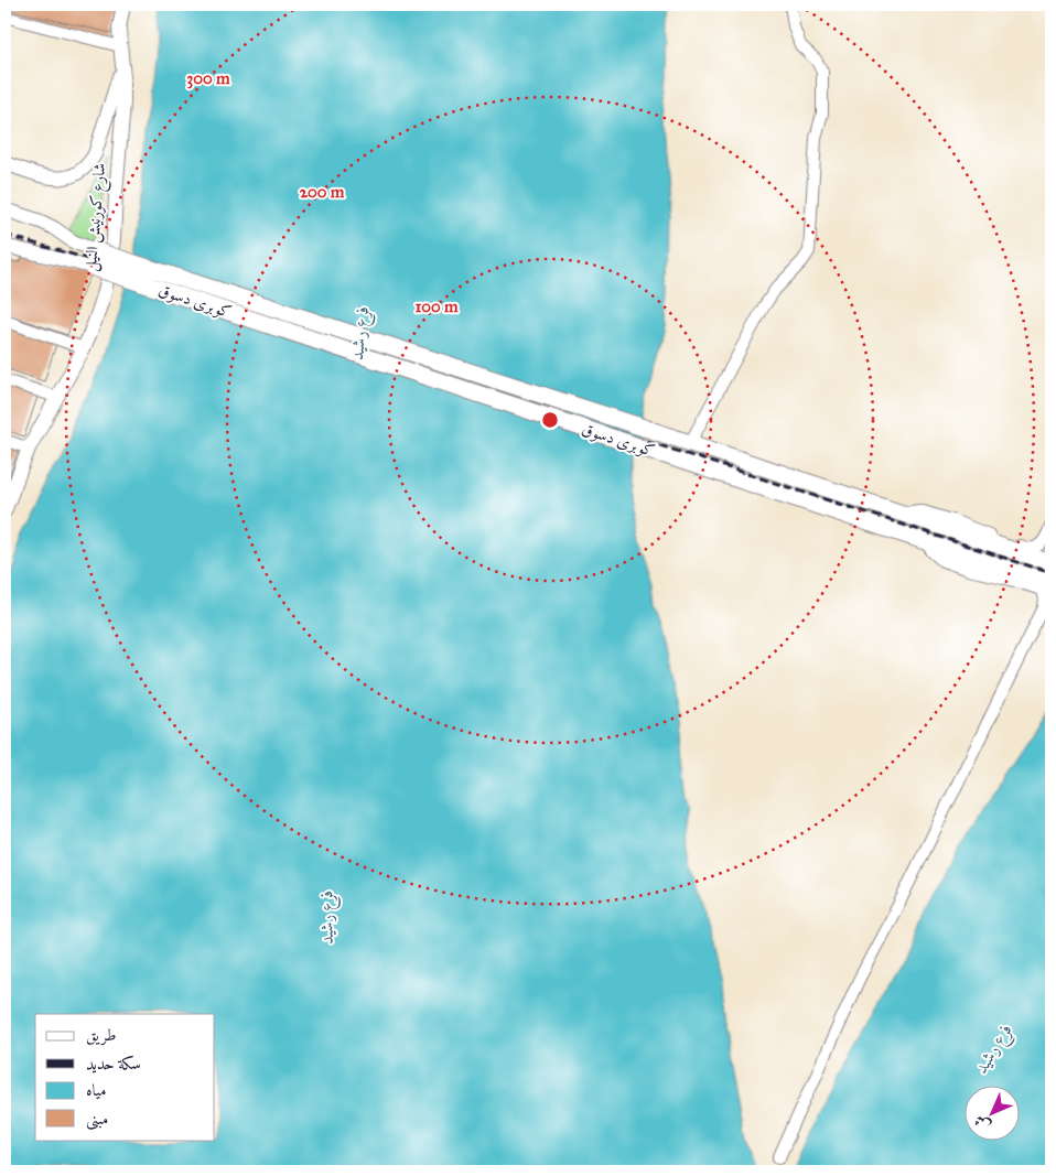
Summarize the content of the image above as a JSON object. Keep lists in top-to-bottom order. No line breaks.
{"streets":{"highway":["كوبرى دسوق"],"main road":["شارع كورنيش النيل"]},"water":["فرع رشيد"],"legend":["طريق","سكة حديد","مياه","مبنى"],"north":"bottom left","rings":["300 m","200 m","100 m"]}
